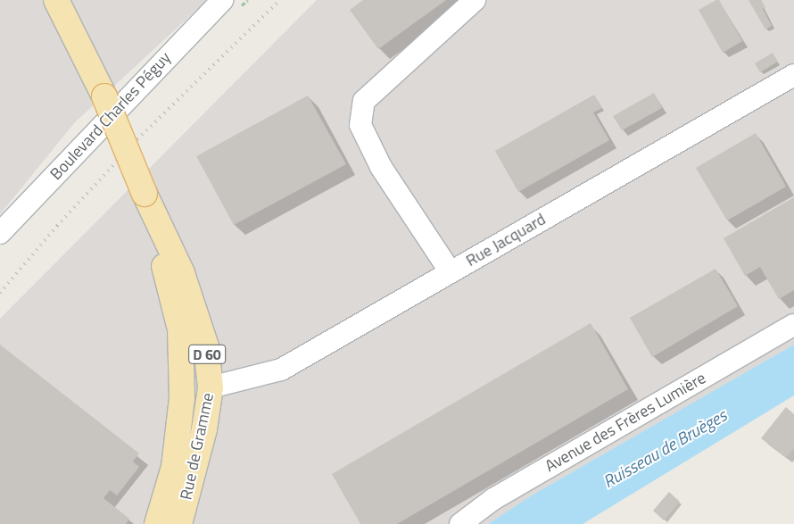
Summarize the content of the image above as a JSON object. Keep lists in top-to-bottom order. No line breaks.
{"streets":{"main road":["D 60","Rue de Gramme"],"street":["Boulevard Charles Péguy","Rue Jacquard","Avenue des Frères Lumière"]},"crossings":[["Rue Jacquard","Rue de Gramme"]],"water":["Ruisseau de Bruèges"]}
